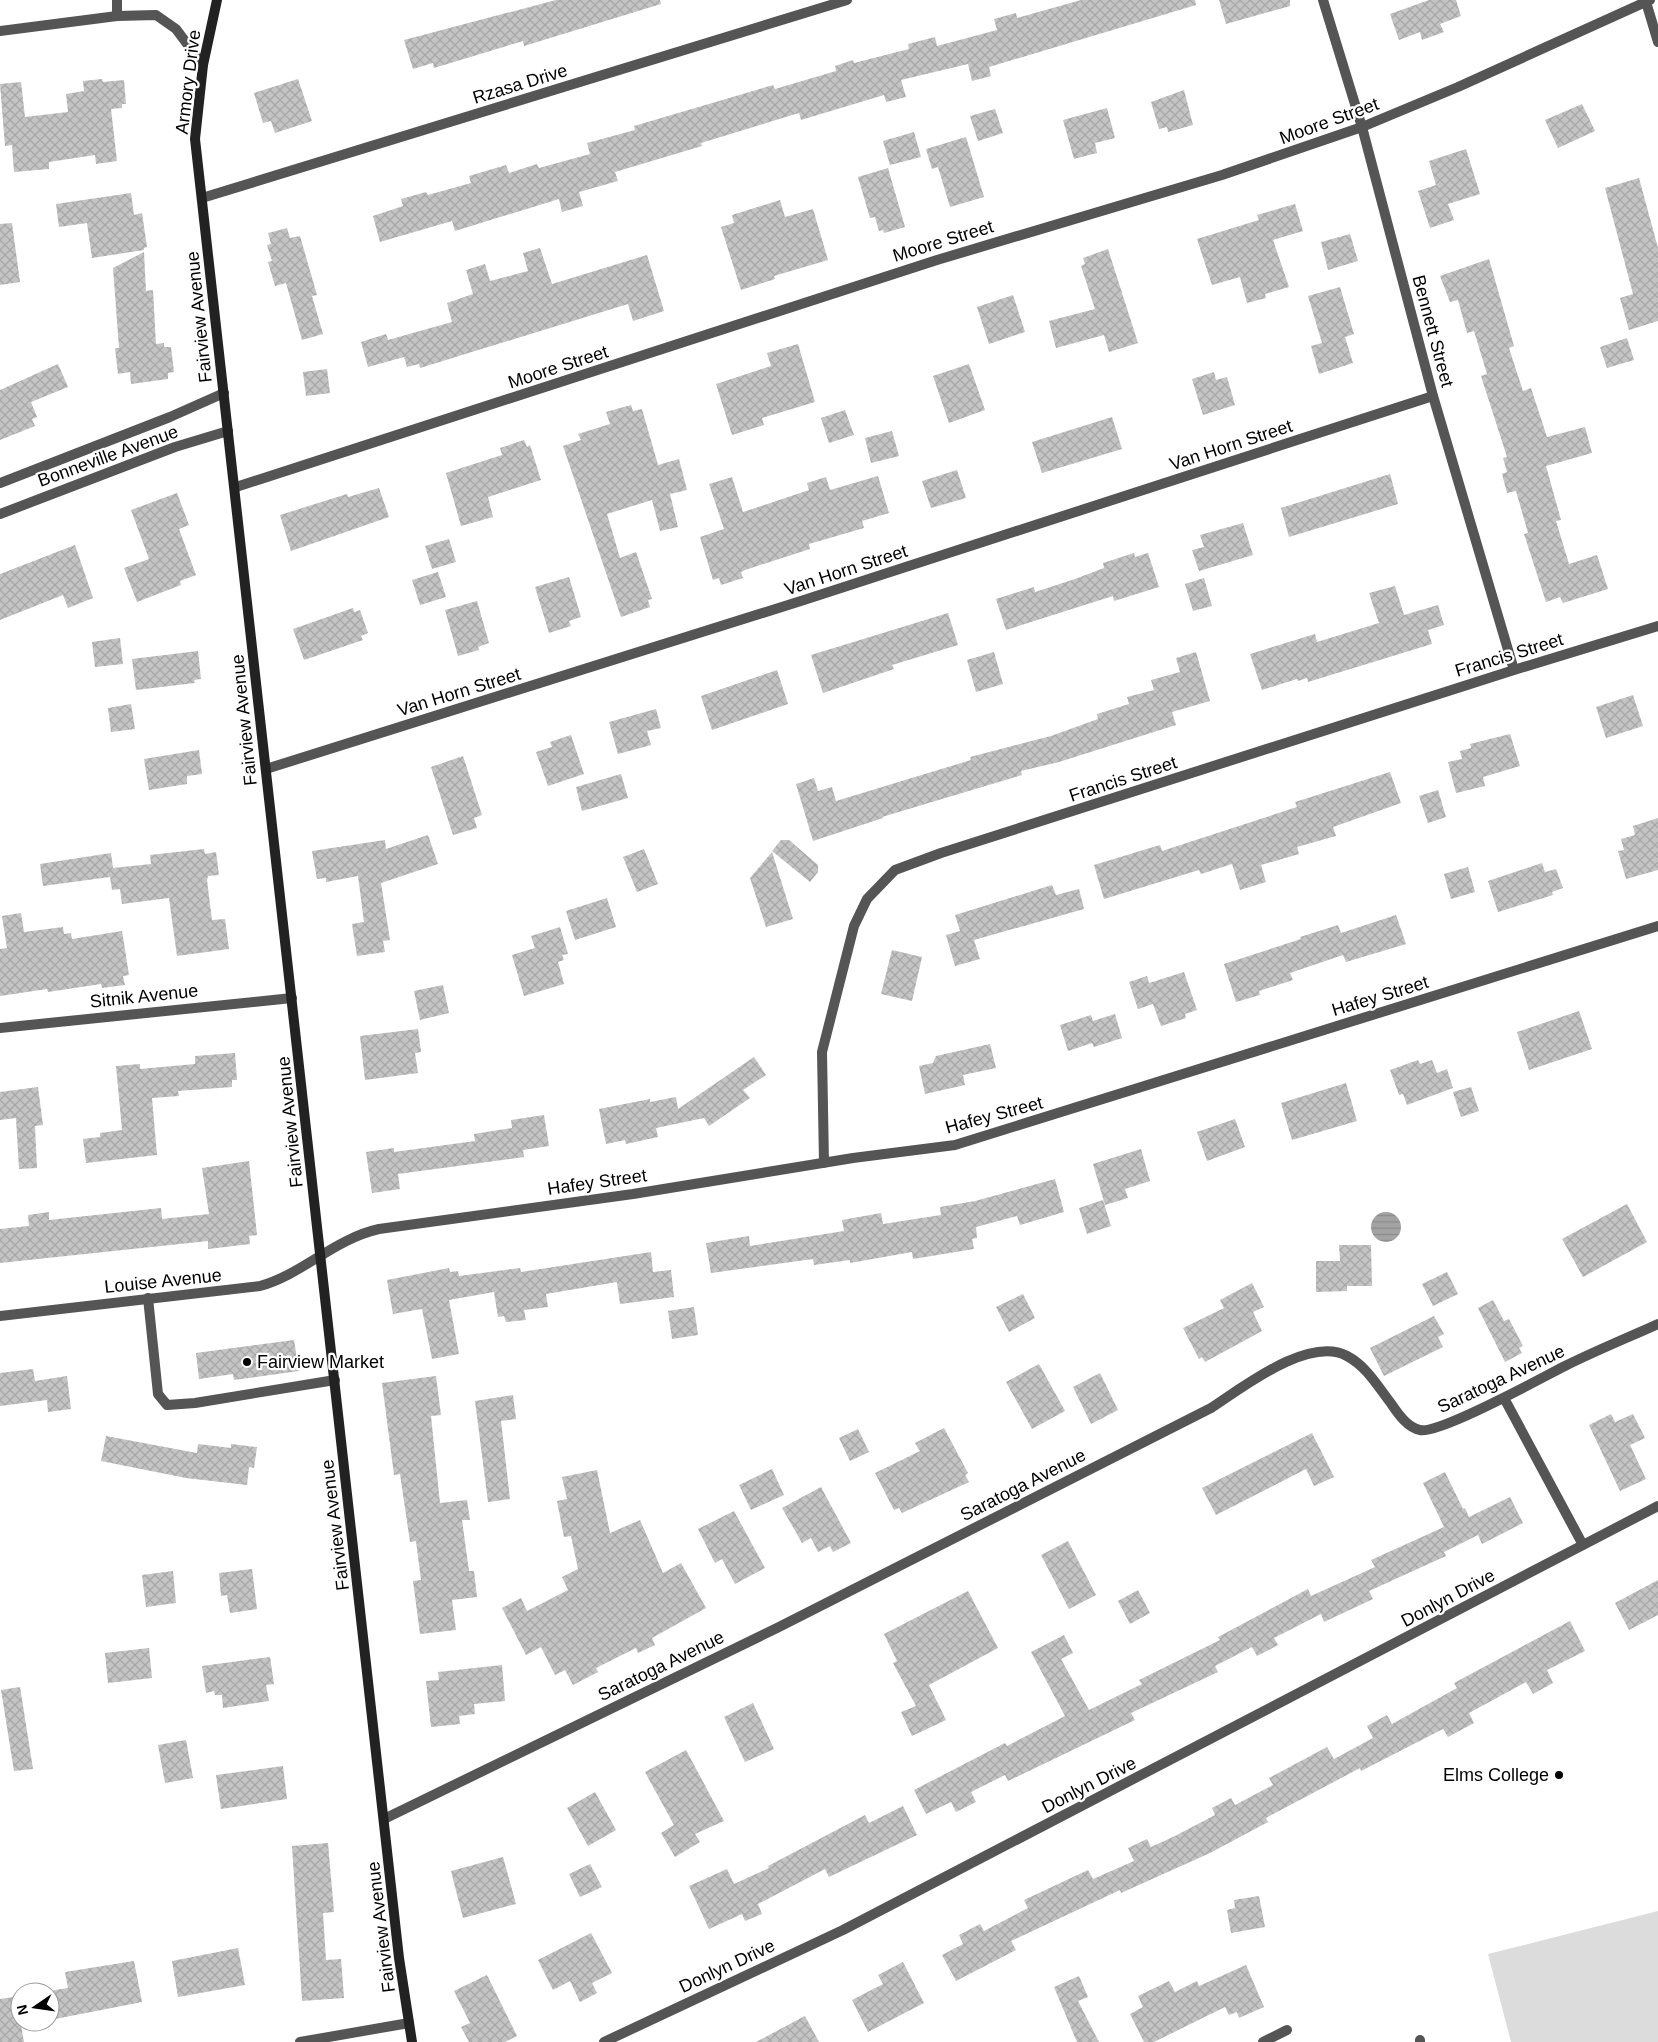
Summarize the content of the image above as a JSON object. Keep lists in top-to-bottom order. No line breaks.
{"streets":{"main road":["Armory Drive","Fairview Avenue"],"street":["Rzasa Drive","Moore Street","Bennett Street","Van Horn Street","Bonneville Avenue","Francis Street","Sitnik Avenue","Hafey Street","Louise Avenue","Saratoga Avenue","Donlyn Drive"]},"crossings":[["Armory Drive","Rzasa Drive"],["Armory Drive","Fairview Avenue"],["Rzasa Drive","Fairview Avenue"],["Moore Street","Fairview Avenue"],["Moore Street","Bennett Street"],["Fairview Avenue","Van Horn Street"],["Fairview Avenue","Bonneville Avenue"],["Fairview Avenue","Sitnik Avenue"],["Fairview Avenue","Hafey Street"],["Fairview Avenue","Louise Avenue"],["Fairview Avenue","Saratoga Avenue"],["Bennett Street","Van Horn Street"],["Bennett Street","Francis Street"],["Francis Street","Hafey Street"],["Hafey Street","Louise Avenue"]],"places":["Fairview Market","Elms College"],"north":"left"}
